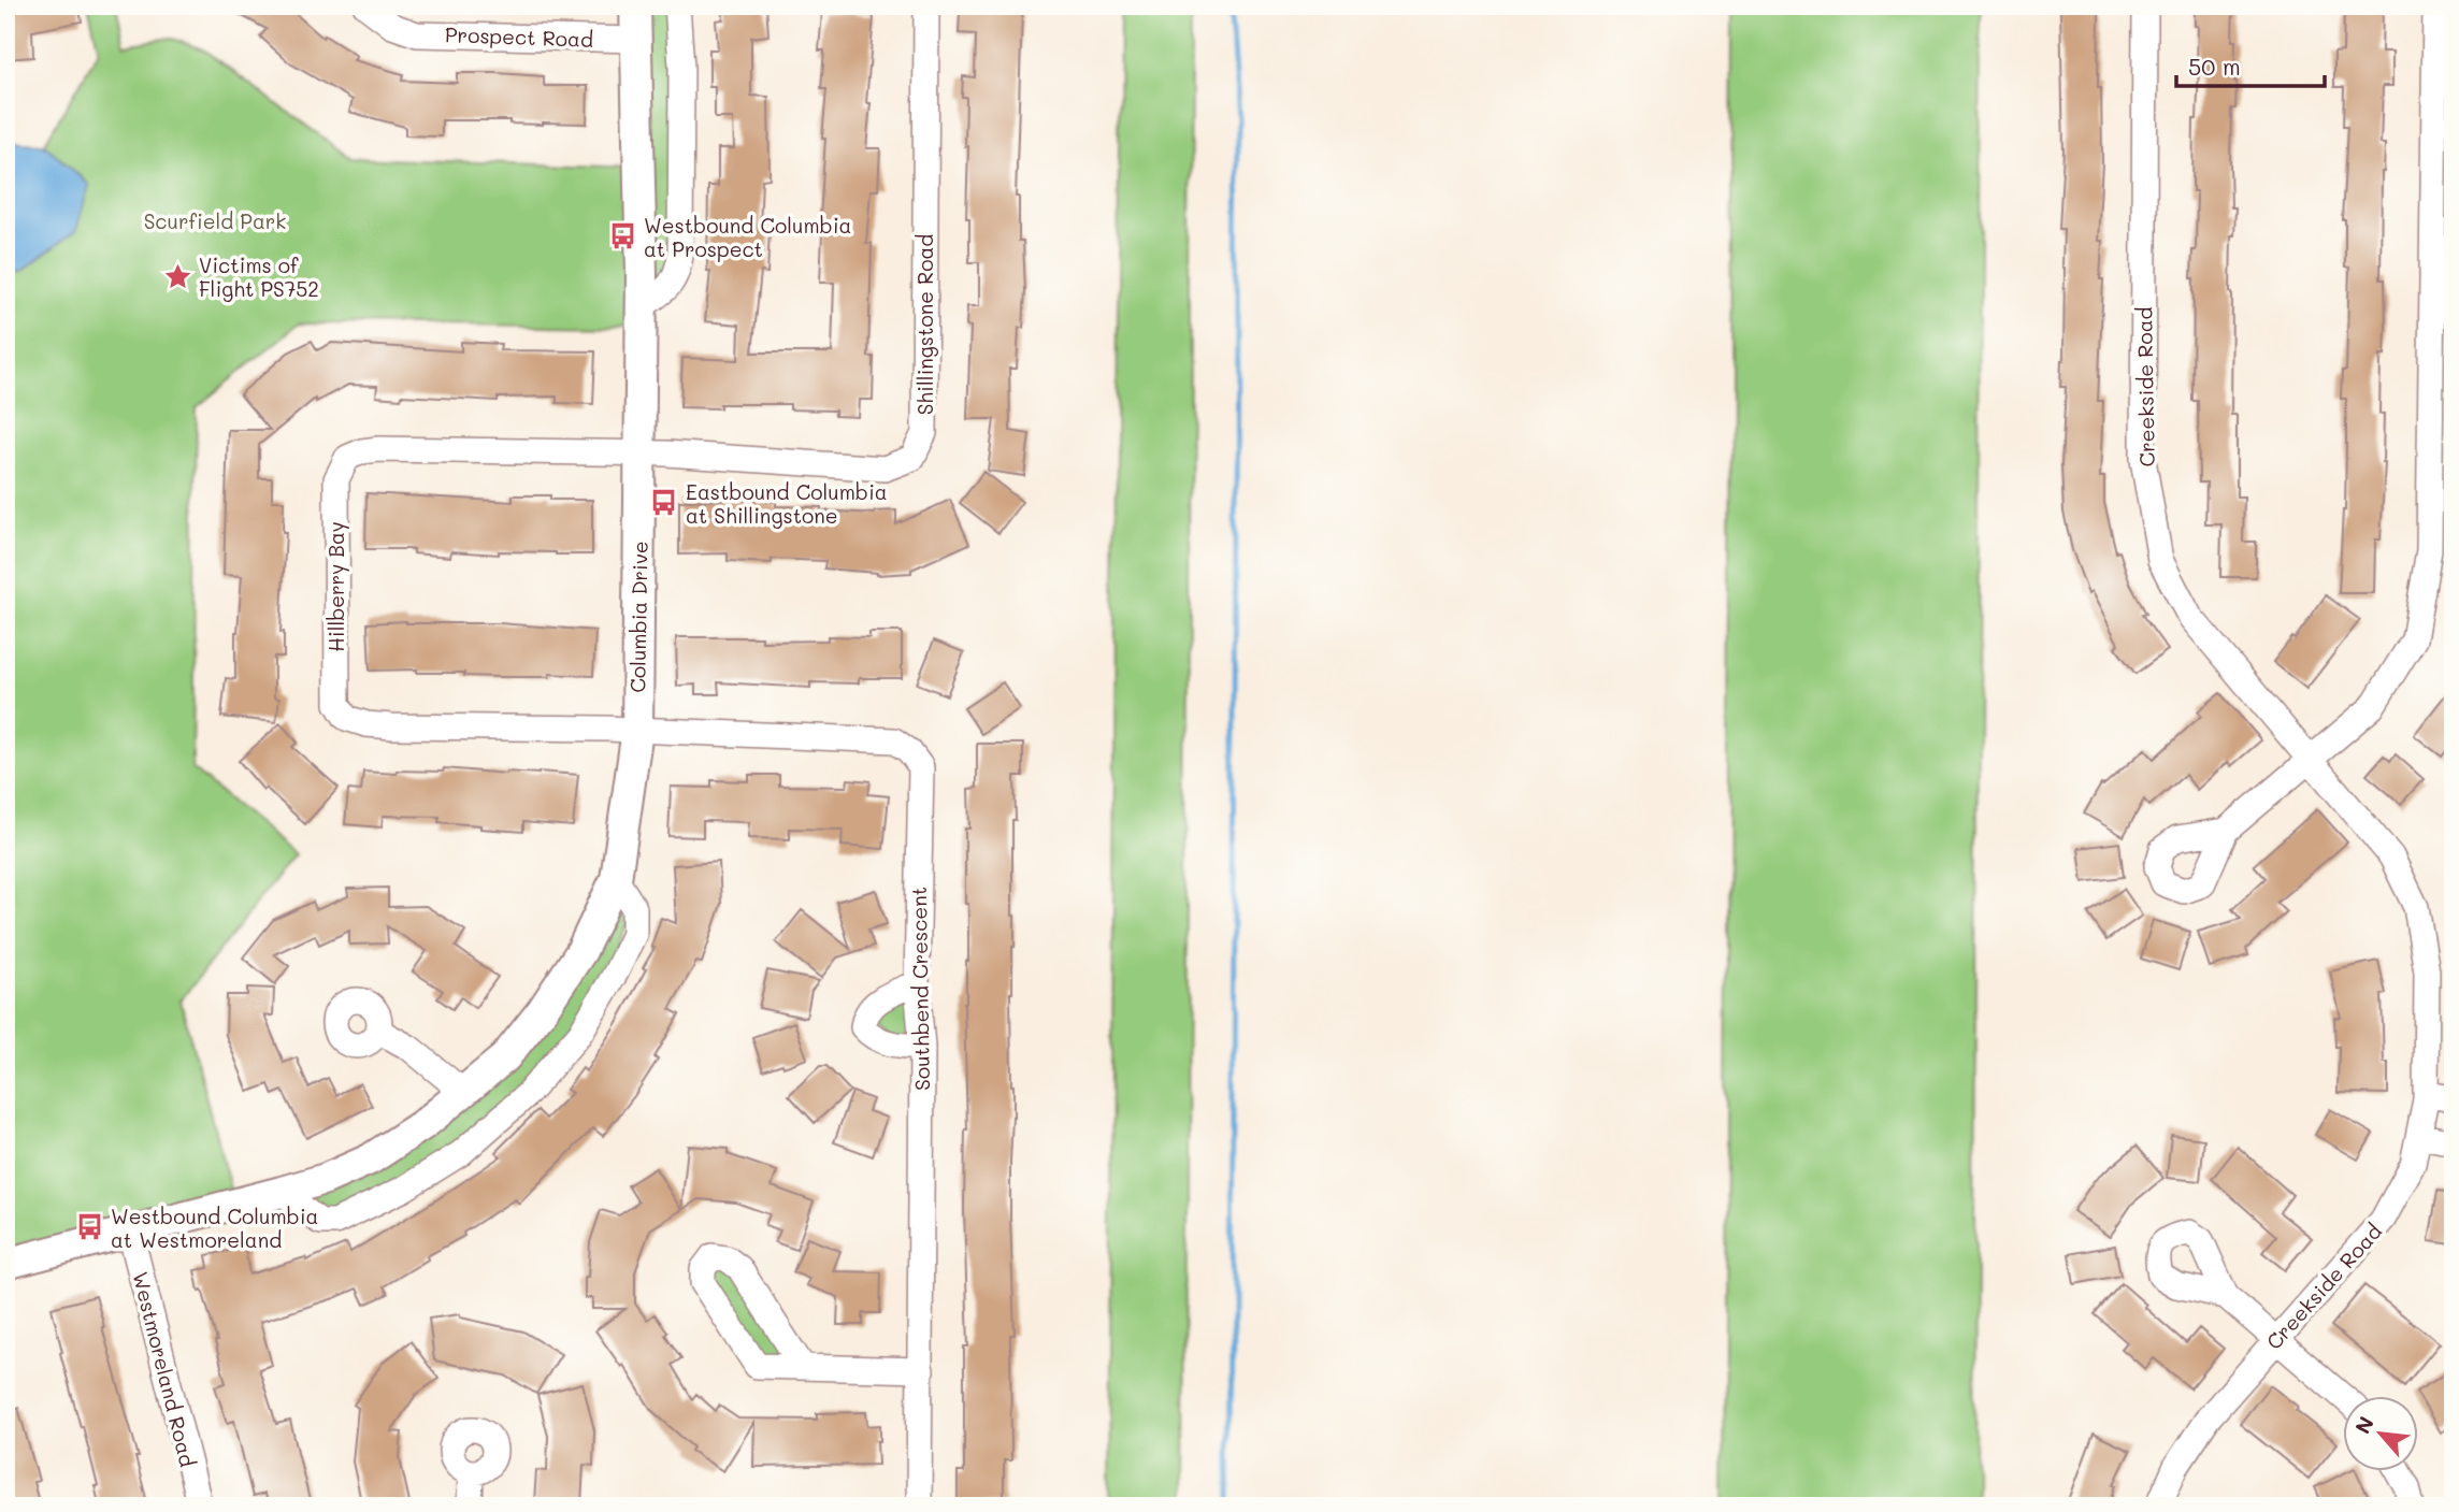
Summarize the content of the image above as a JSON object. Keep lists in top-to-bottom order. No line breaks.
{"streets":{"street":["Prospect Road","Shillingstone Road","Creekside Road","Hillberry Bay","Columbia Drive","Southbend Crescent","Westmoreland Road"]},"crossings":[["Prospect Road","Columbia Drive"],["Shillingstone Road","Hillberry Bay"],["Shillingstone Road","Columbia Drive"],["Hillberry Bay","Columbia Drive"],["Hillberry Bay","Southbend Crescent"],["Columbia Drive","Southbend Crescent"],["Columbia Drive","Westmoreland Road"]],"parks":["Scurfield Park"],"places":{"bus stop":["Westbound Columbia at Prospect","Eastbound Columbia at Shillingstone","Westbound Columbia at Westmoreland"],"place":["Victims of Flight PS752"]},"scale_bar":"50 m","north":"top left"}
